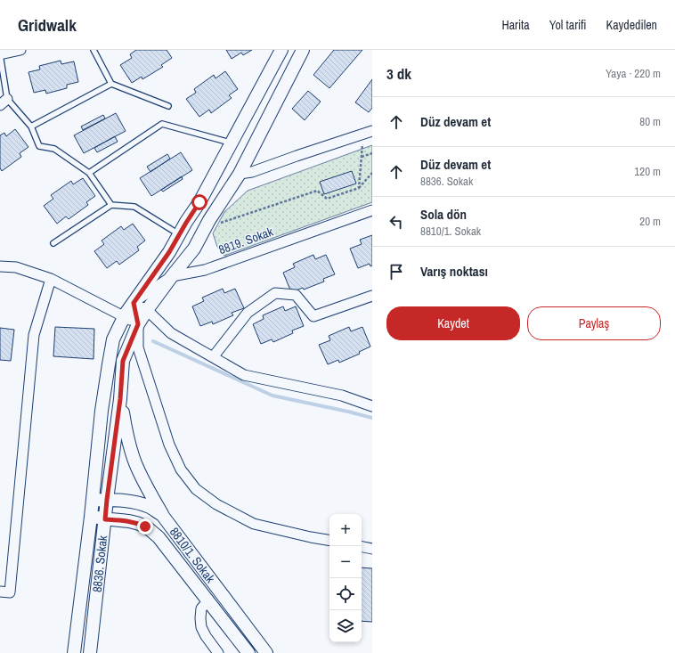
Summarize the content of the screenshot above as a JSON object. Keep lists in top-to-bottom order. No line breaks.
{"streets":{"street":["8819. Sokak","8810/1. Sokak","8836. Sokak"]},"crossings":[["8819. Sokak","8836. Sokak"],["8810/1. Sokak","8836. Sokak"]],"page":{"header":"Gridwalk","nav":["Harita","Yol tarifi","Kaydedilen"],"heading":["3 dk","Yaya · 220 m"],"list":[["Düz devam et","80 m"],["Düz devam et","8836. Sokak","120 m"],["Sola dön","8810/1. Sokak","20 m"],"Varış noktası"],"buttons":["Kaydet","Paylaş"],"map_buttons":["+","−"]}}
